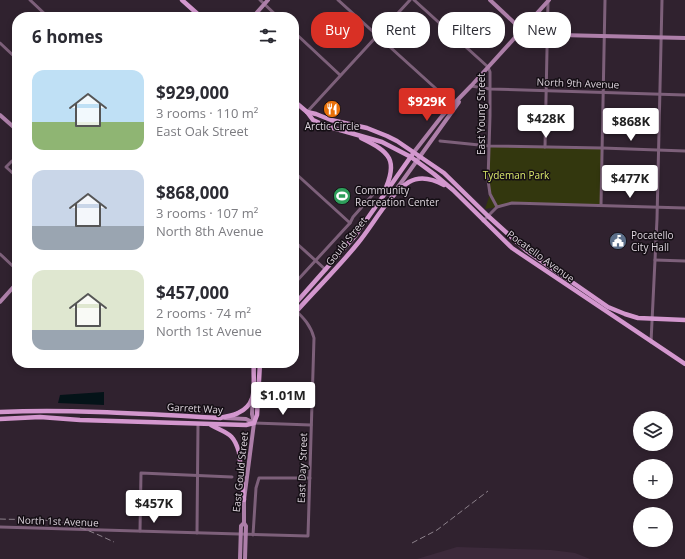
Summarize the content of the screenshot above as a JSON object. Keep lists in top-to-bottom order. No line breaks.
{"streets":{"main road":["Gould Street","Pocatello Avenue","Garrett Way","East Gould Street"],"street":["North 9th Avenue","East Young Street","East Day Street","North 1st Avenue"]},"crossings":[["North 9th Avenue","East Young Street"],["Gould Street","Pocatello Avenue"],["Garrett Way","East Gould Street"],["East Day Street","North 1st Avenue"]],"parks":["Tydeman Park"],"places":{"restaurant":["Arctic Circle"],"sports":["Community Recreation Center"],"public building":["Pocatello City Hall"]},"page":{"chip":["Buy","Rent","Filters","New"],"heading":"6 homes","list":[{"name":"$929,000","note":"3 rooms · 110 m² · East Oak Street"},{"name":"$868,000","note":"3 rooms · 107 m² · North 8th Avenue"},{"name":"$457,000","note":"2 rooms · 74 m² · North 1st Avenue"}],"price":["$929K","$428K","$868K","$477K","$1.01M","$457K"],"map_buttons":["+","−"]}}
